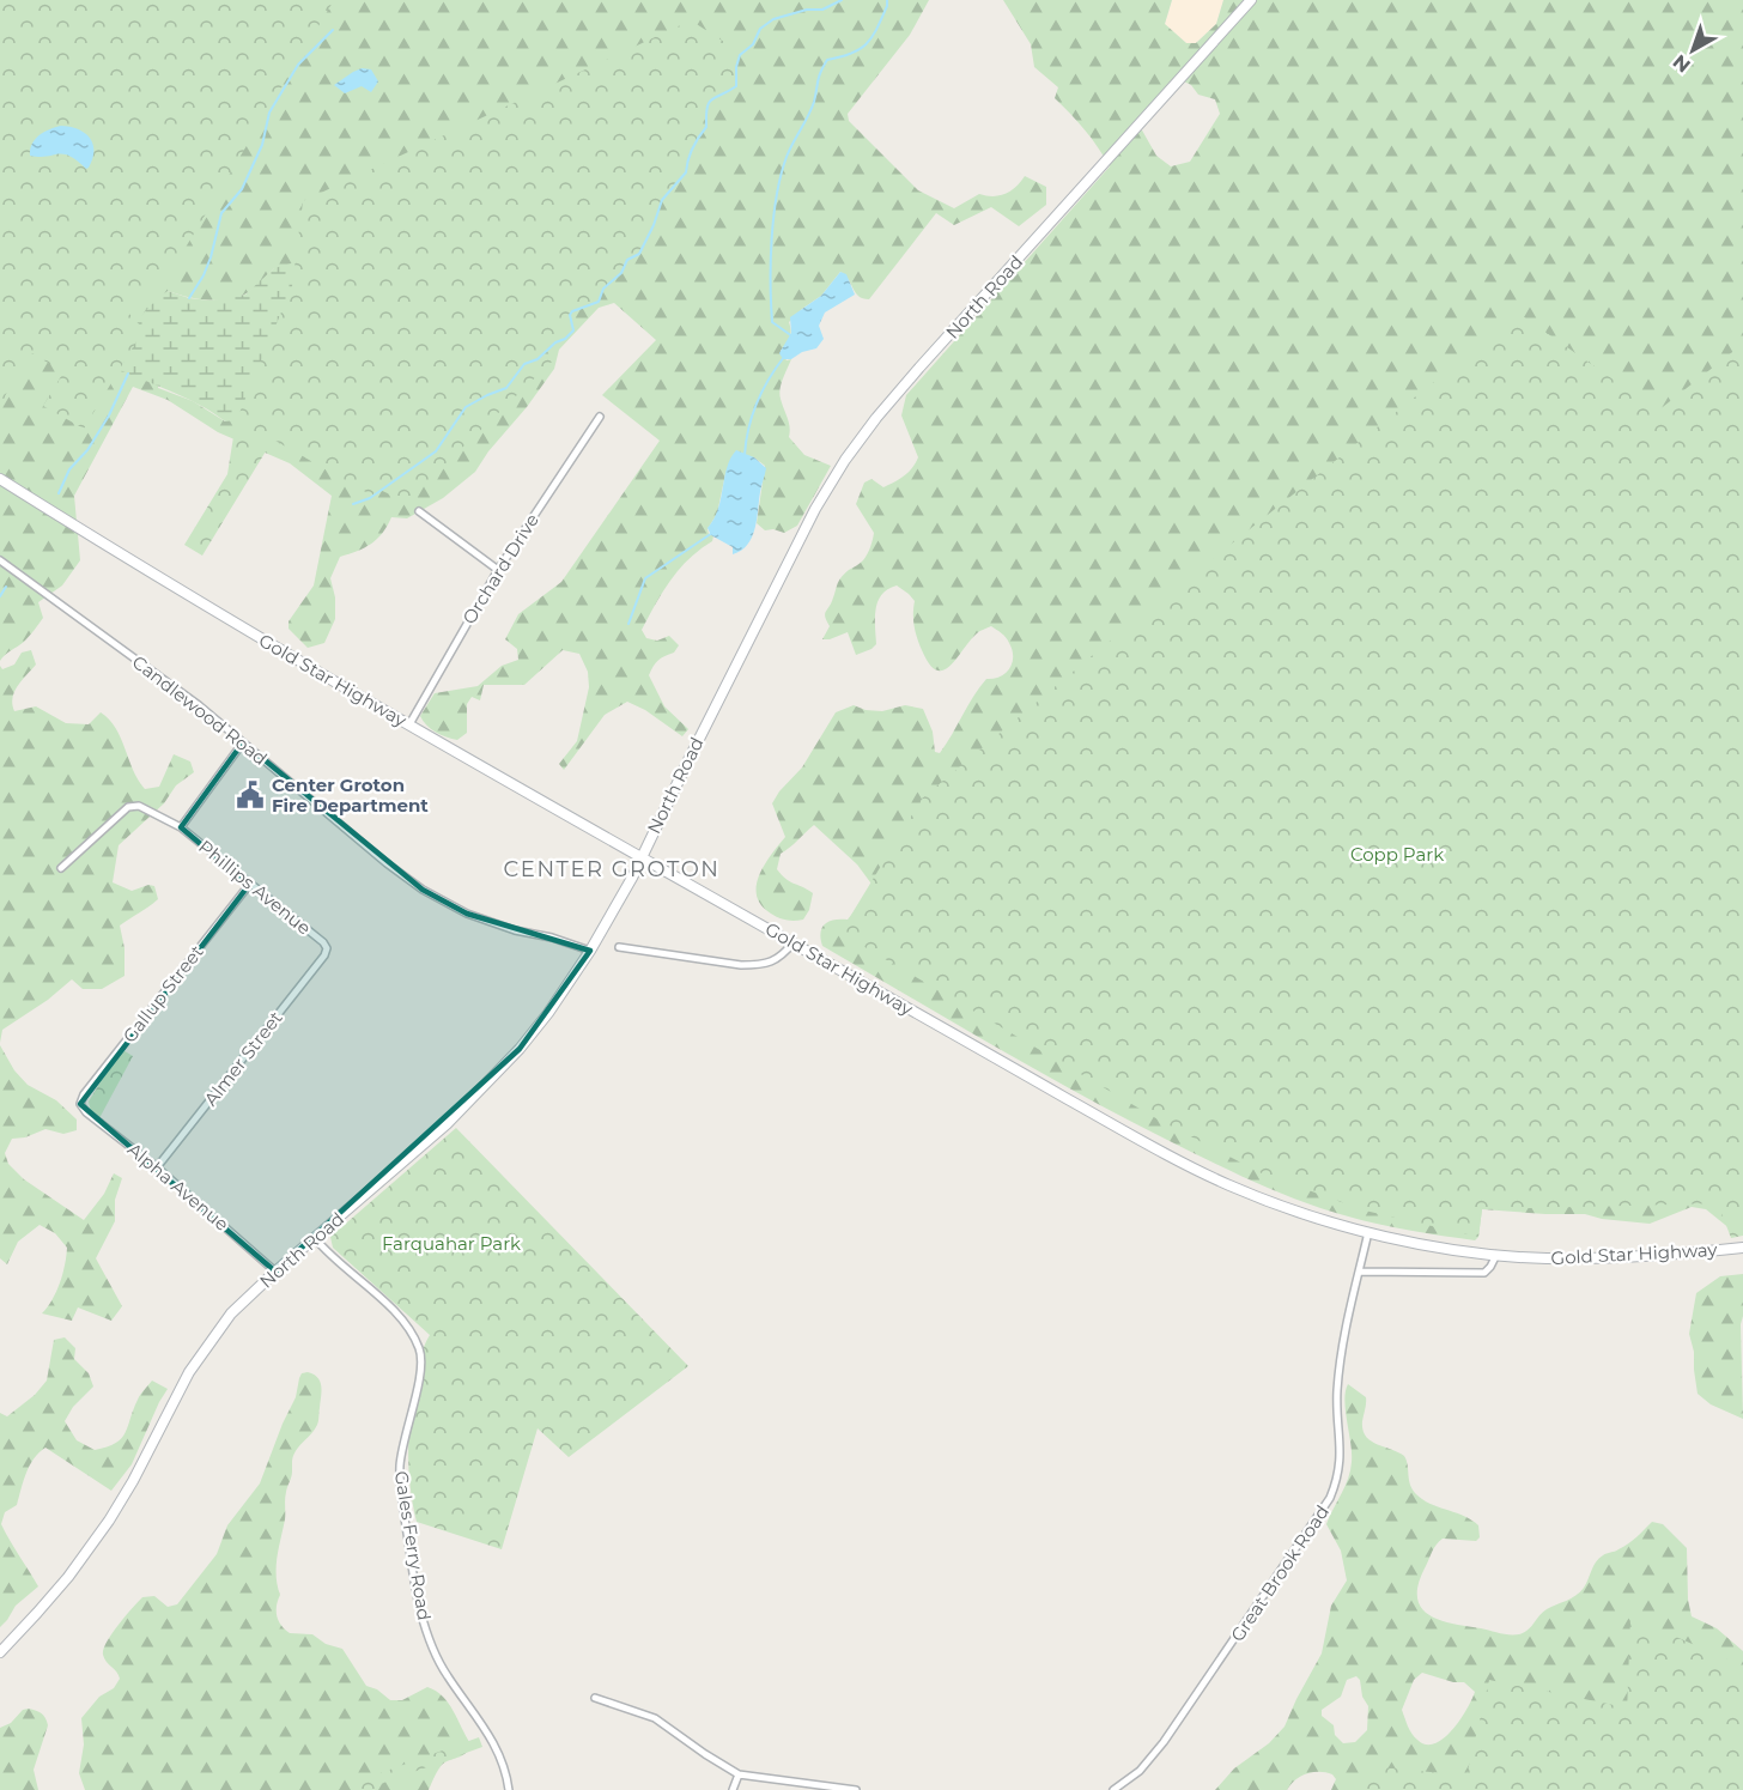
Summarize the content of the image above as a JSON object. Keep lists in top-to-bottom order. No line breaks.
{"streets":{"main road":["North Road","Gold Star Highway"],"street":["Orchard Drive","Candlewood Road","Phillips Avenue","Gallup Street","Almer Street","Alpha Avenue","Gales Ferry Road","Great Brook Road"]},"crossings":[["North Road","Gold Star Highway"],["North Road","Candlewood Road"],["North Road","Alpha Avenue"],["North Road","Gales Ferry Road"],["Orchard Drive","Gold Star Highway"],["Gold Star Highway","Great Brook Road"],["Phillips Avenue","Gallup Street"],["Phillips Avenue","Almer Street"],["Gallup Street","Alpha Avenue"],["Almer Street","Alpha Avenue"]],"districts":["CENTER GROTON"],"parks":["Copp Park","Farquahar Park"],"places":{"public building":["Center Groton Fire Department"]},"north":"bottom left"}
